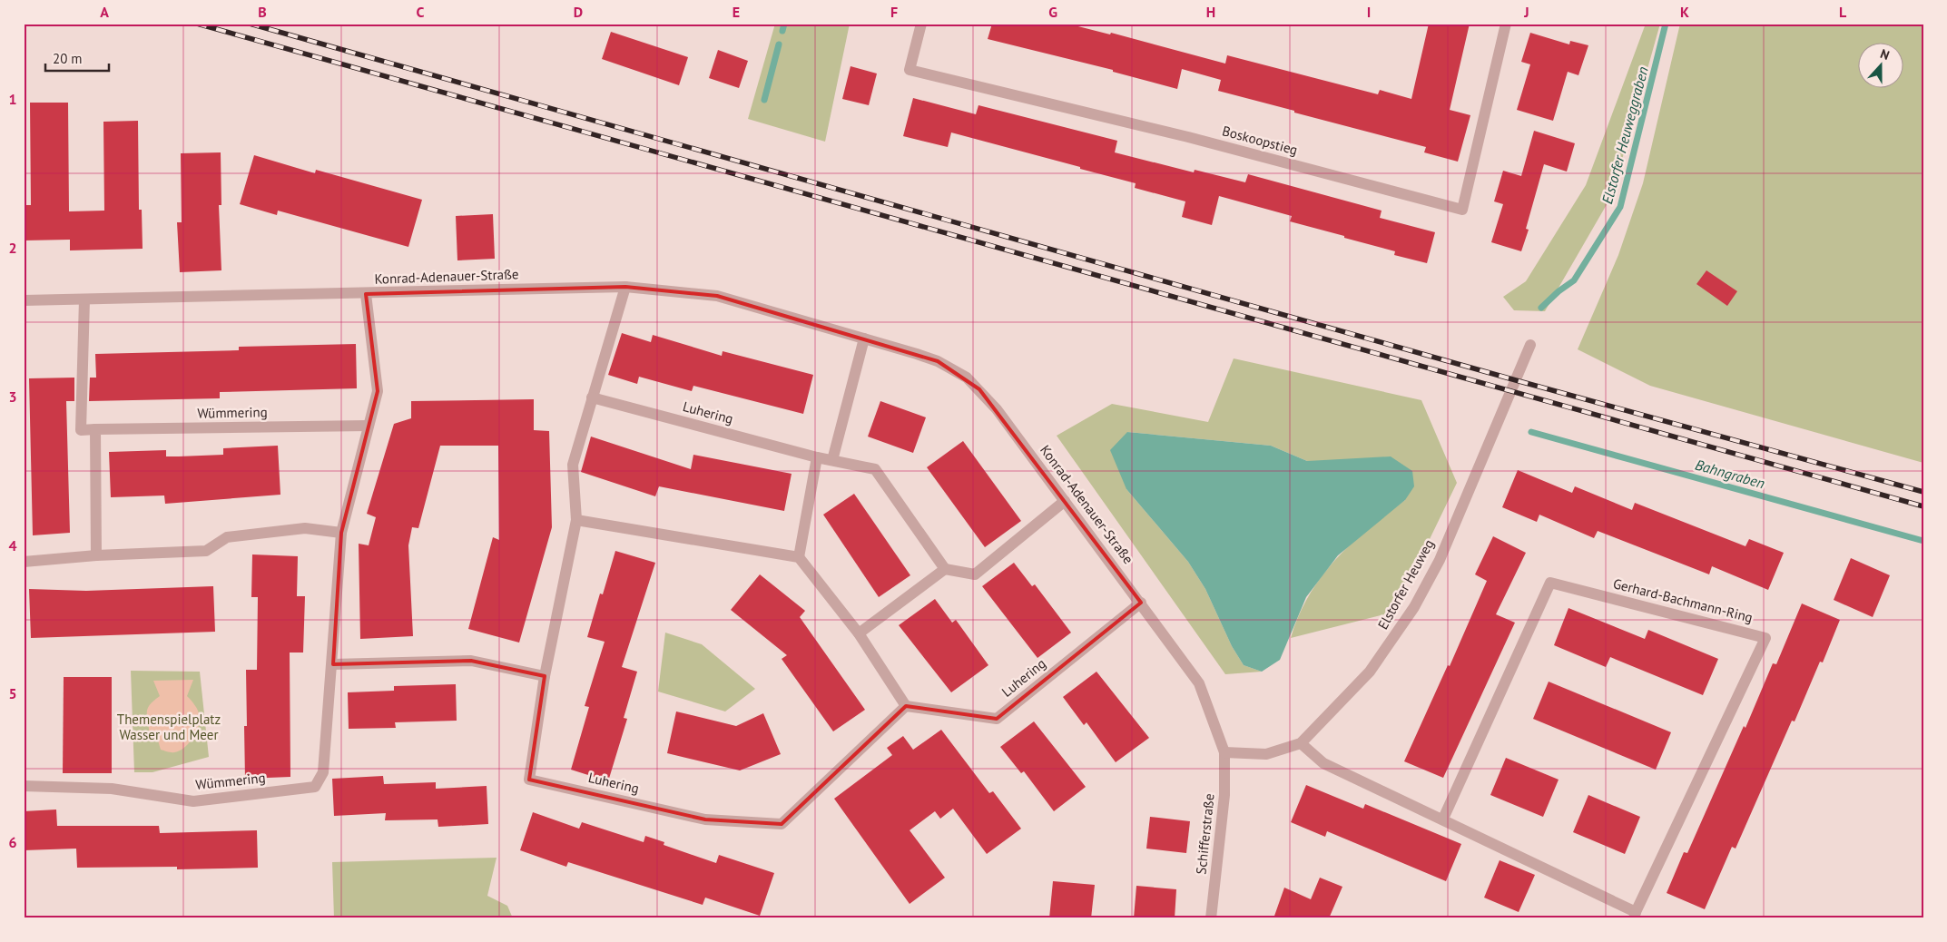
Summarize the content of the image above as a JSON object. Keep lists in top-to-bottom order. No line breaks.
{"streets":{"street":["Boskoopstieg","Konrad-Adenauer-Straße","Wümmering","Luhering","Elstorfer Heuweg","Gerhard-Bachmann-Ring","Schifferstraße"]},"crossings":[["Konrad-Adenauer-Straße","Wümmering"],["Konrad-Adenauer-Straße","Luhering"],["Konrad-Adenauer-Straße","Elstorfer Heuweg"],["Konrad-Adenauer-Straße","Schifferstraße"],["Elstorfer Heuweg","Gerhard-Bachmann-Ring"],["Elstorfer Heuweg","Schifferstraße"]],"water":["Elstorfer Heuweggraben","Bahngraben"],"parks":["Themenspielplatz Wasser und Meer"],"scale_bar":"20 m","north":"top","grid":{"columns":["A","B","C","D","E","F","G","H","I","J","K","L"],"rows":["1","2","3","4","5","6"]}}
